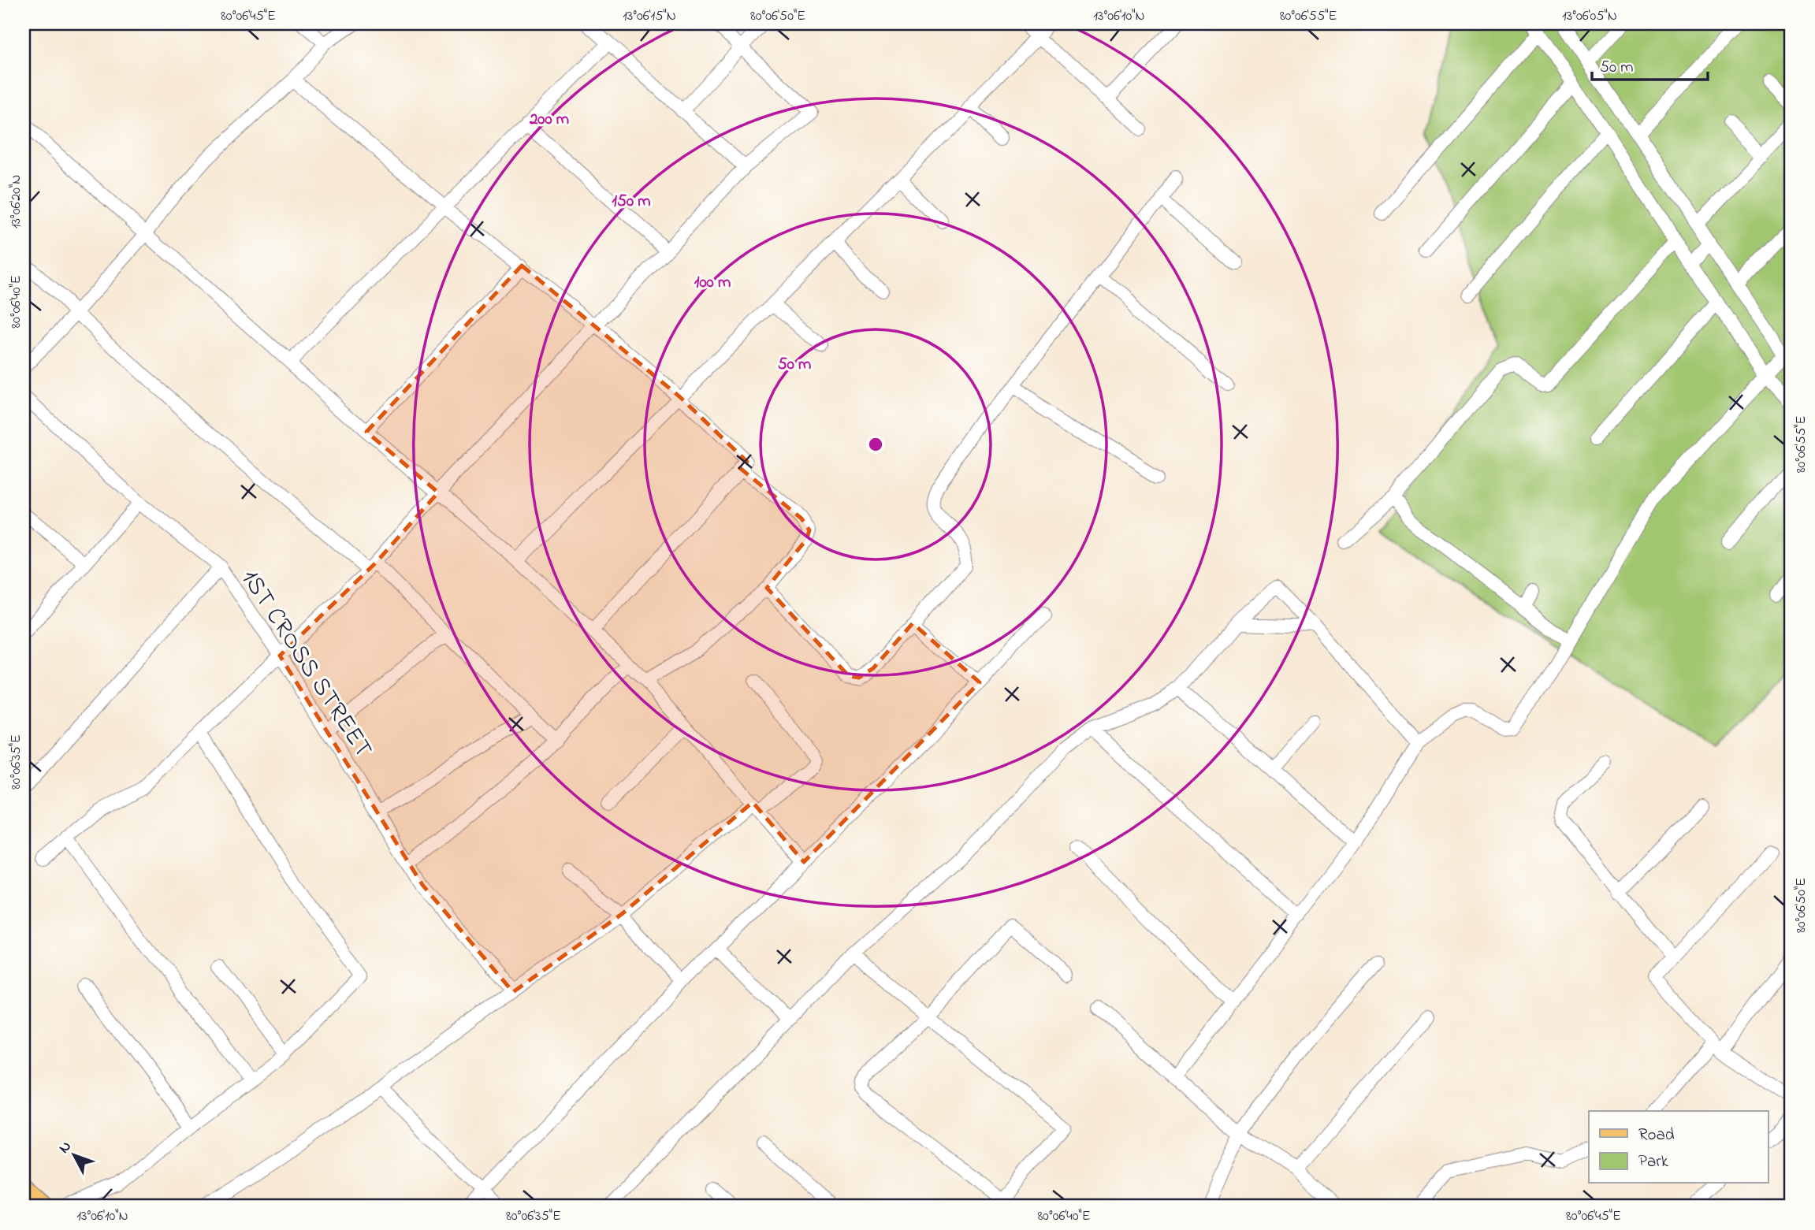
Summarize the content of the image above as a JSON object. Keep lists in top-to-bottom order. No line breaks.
{"streets":{"street":["1ST CROSS STREET"]},"legend":["Road","Park"],"scale_bar":"50 m","north":"top left","coordinates":["80°06'45\"E","13°06'15\"N","80°06'50\"E","13°06'10\"N","80°06'55\"E","13°06'05\"N","13°06'20\"N","80°06'40\"E","80°06'35\"E"],"rings":["200 m","150 m","100 m","50 m"]}
